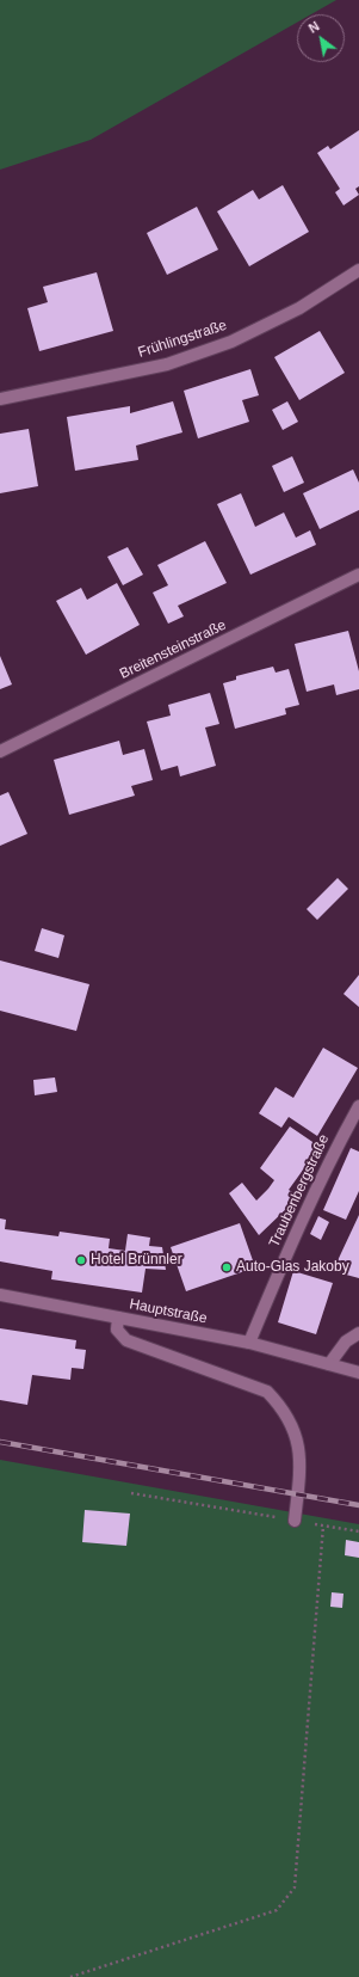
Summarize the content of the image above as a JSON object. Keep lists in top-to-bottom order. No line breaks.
{"streets":{"street":["Frühlingstraße","Breitensteinstraße","Traubenbergstraße","Hauptstraße"]},"crossings":[["Traubenbergstraße","Hauptstraße"]],"places":["Hotel Brünnler","Auto-Glas Jakoby"],"north":"top left"}
